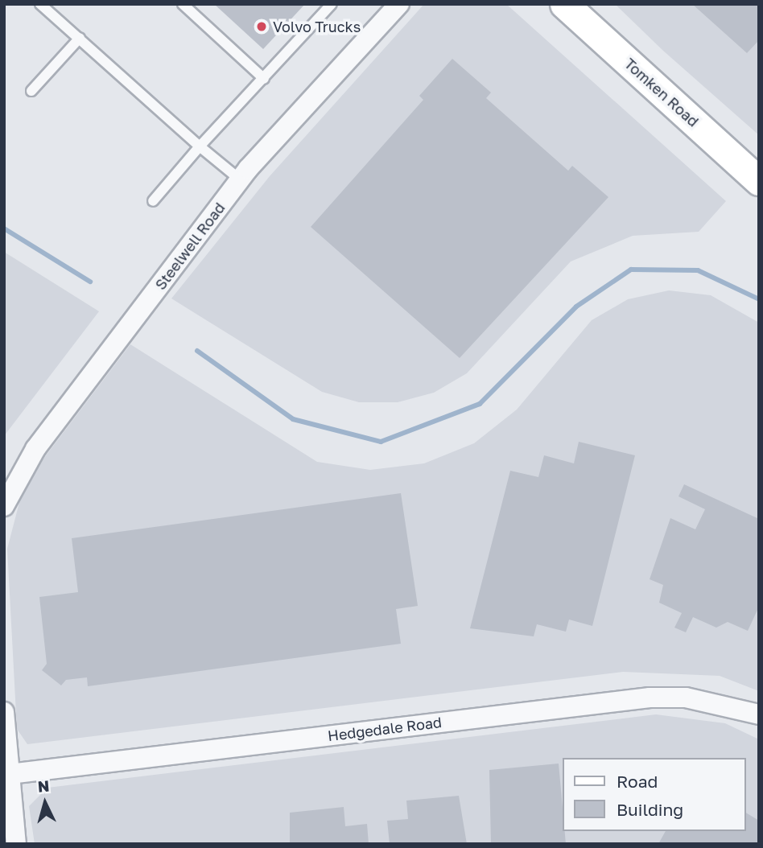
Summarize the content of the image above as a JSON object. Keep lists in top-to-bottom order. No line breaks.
{"streets":{"main road":["Tomken Road"],"street":["Steelwell Road","Hedgedale Road"]},"places":["Volvo Trucks"],"legend":["Road","Building"],"north":"top"}
